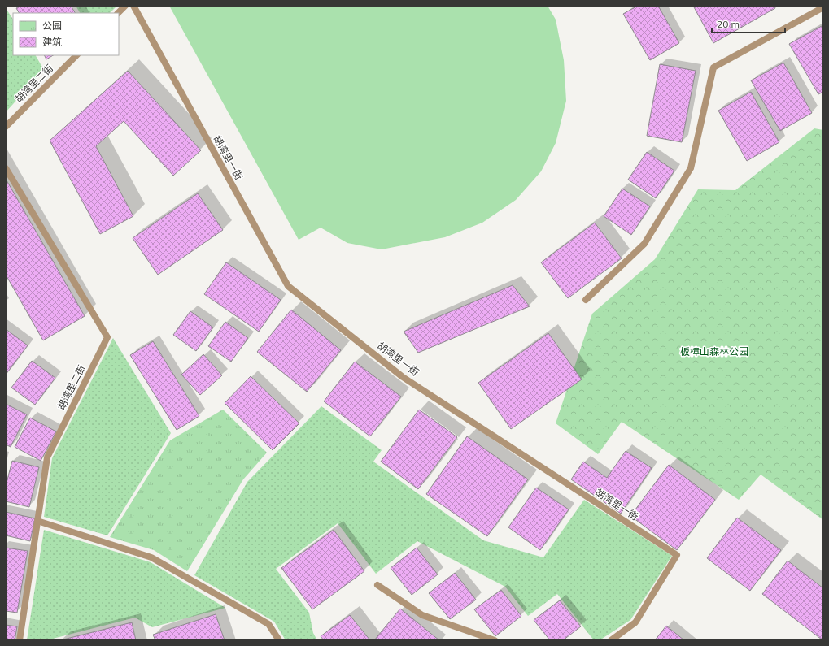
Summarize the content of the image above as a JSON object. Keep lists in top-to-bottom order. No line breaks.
{"streets":{"lane":["胡湾里二街","胡湾里一街"]},"parks":["板樟山森林公园"],"legend":["公园","建筑"],"scale_bar":"20 m"}
